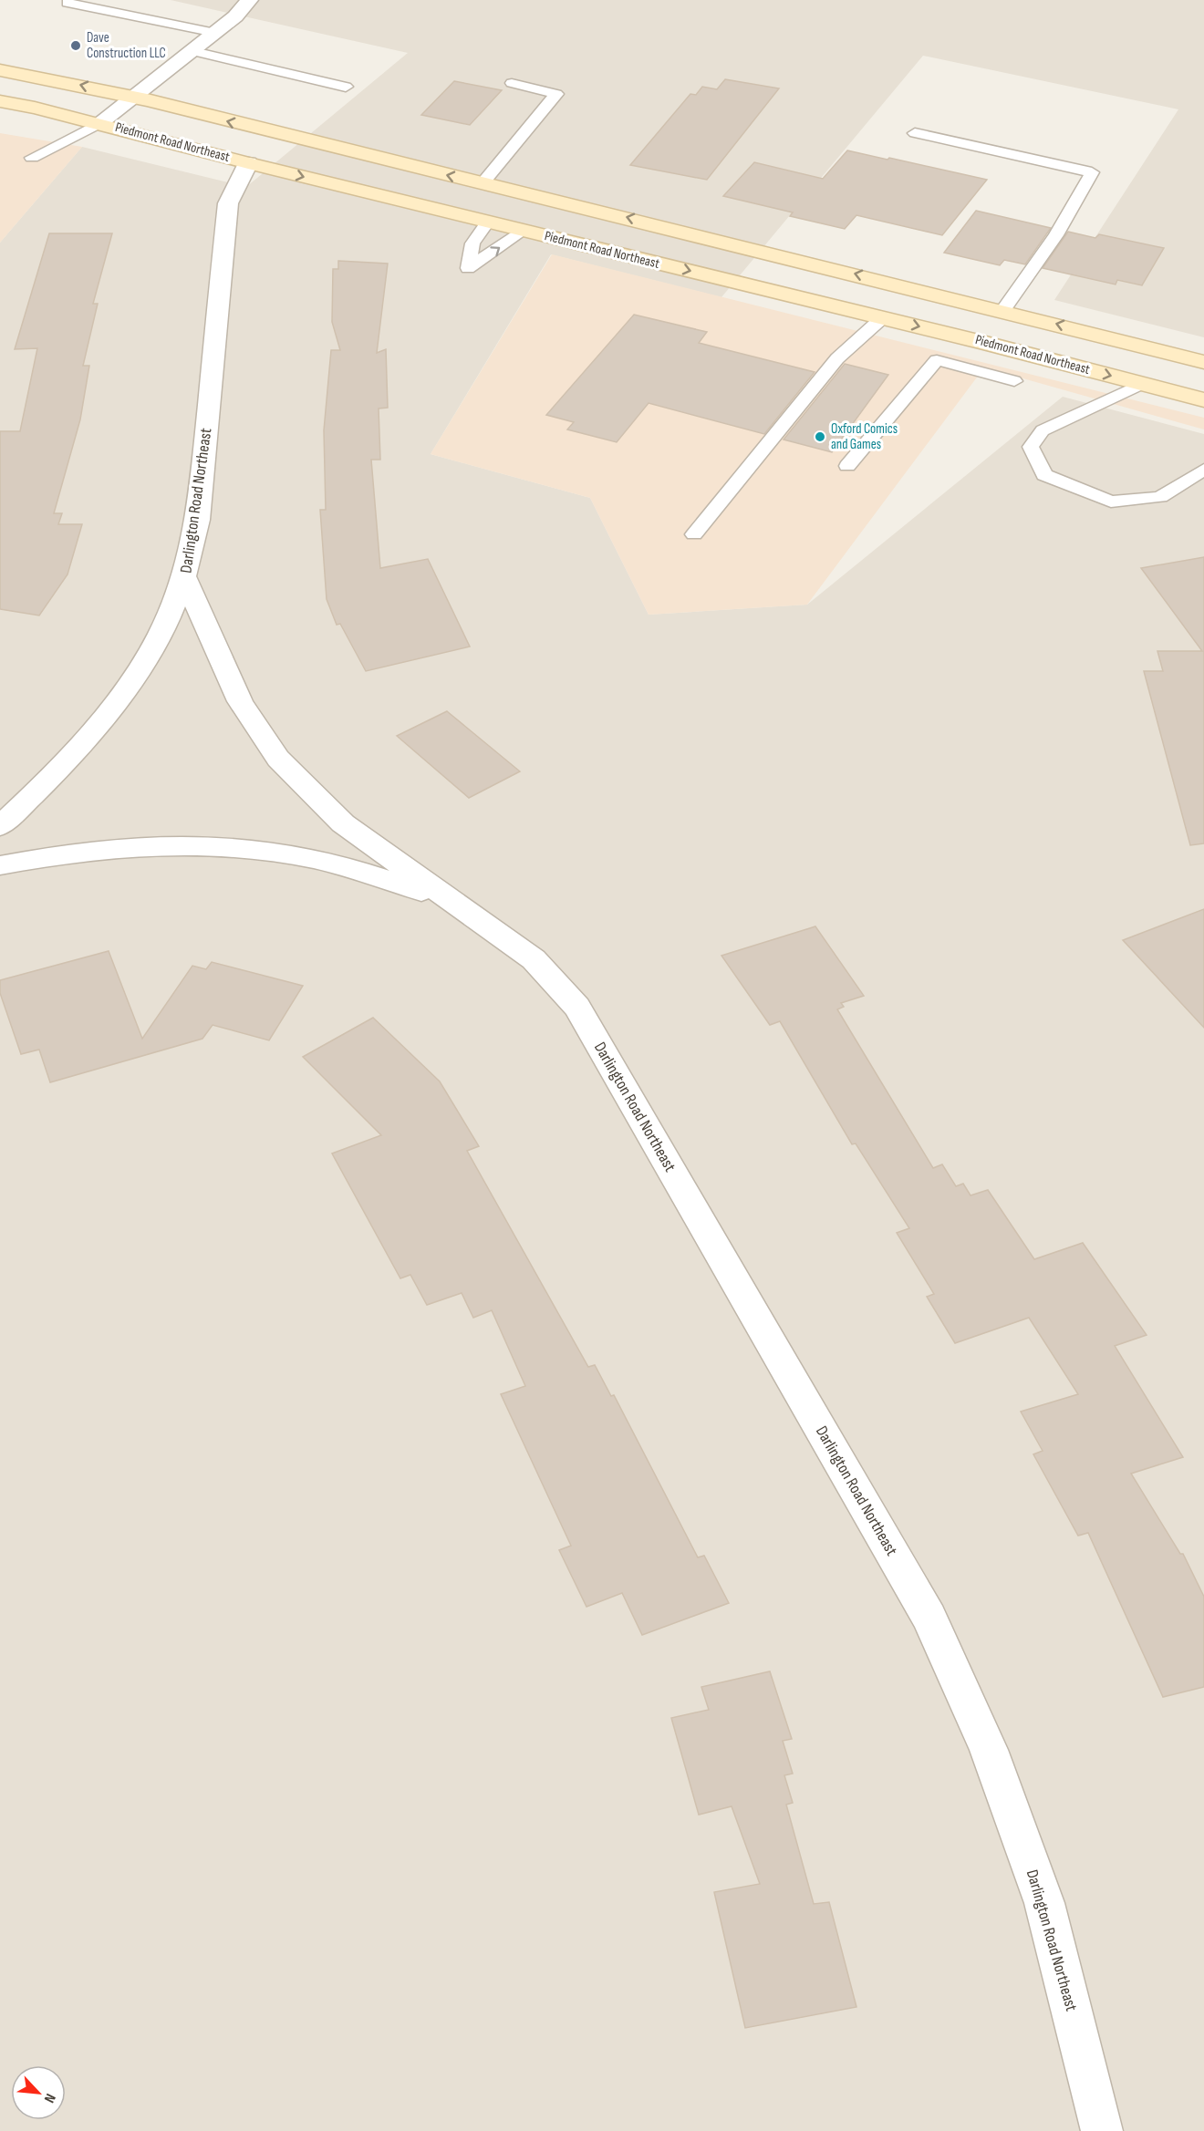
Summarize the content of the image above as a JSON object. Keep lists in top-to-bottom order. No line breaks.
{"streets":{"main road":["Piedmont Road Northeast"],"street":["Darlington Road Northeast"]},"crossings":[["Piedmont Road Northeast","Darlington Road Northeast"]],"places":["Dave Construction LLC","Oxford Comics and Games"],"north":"bottom right"}
